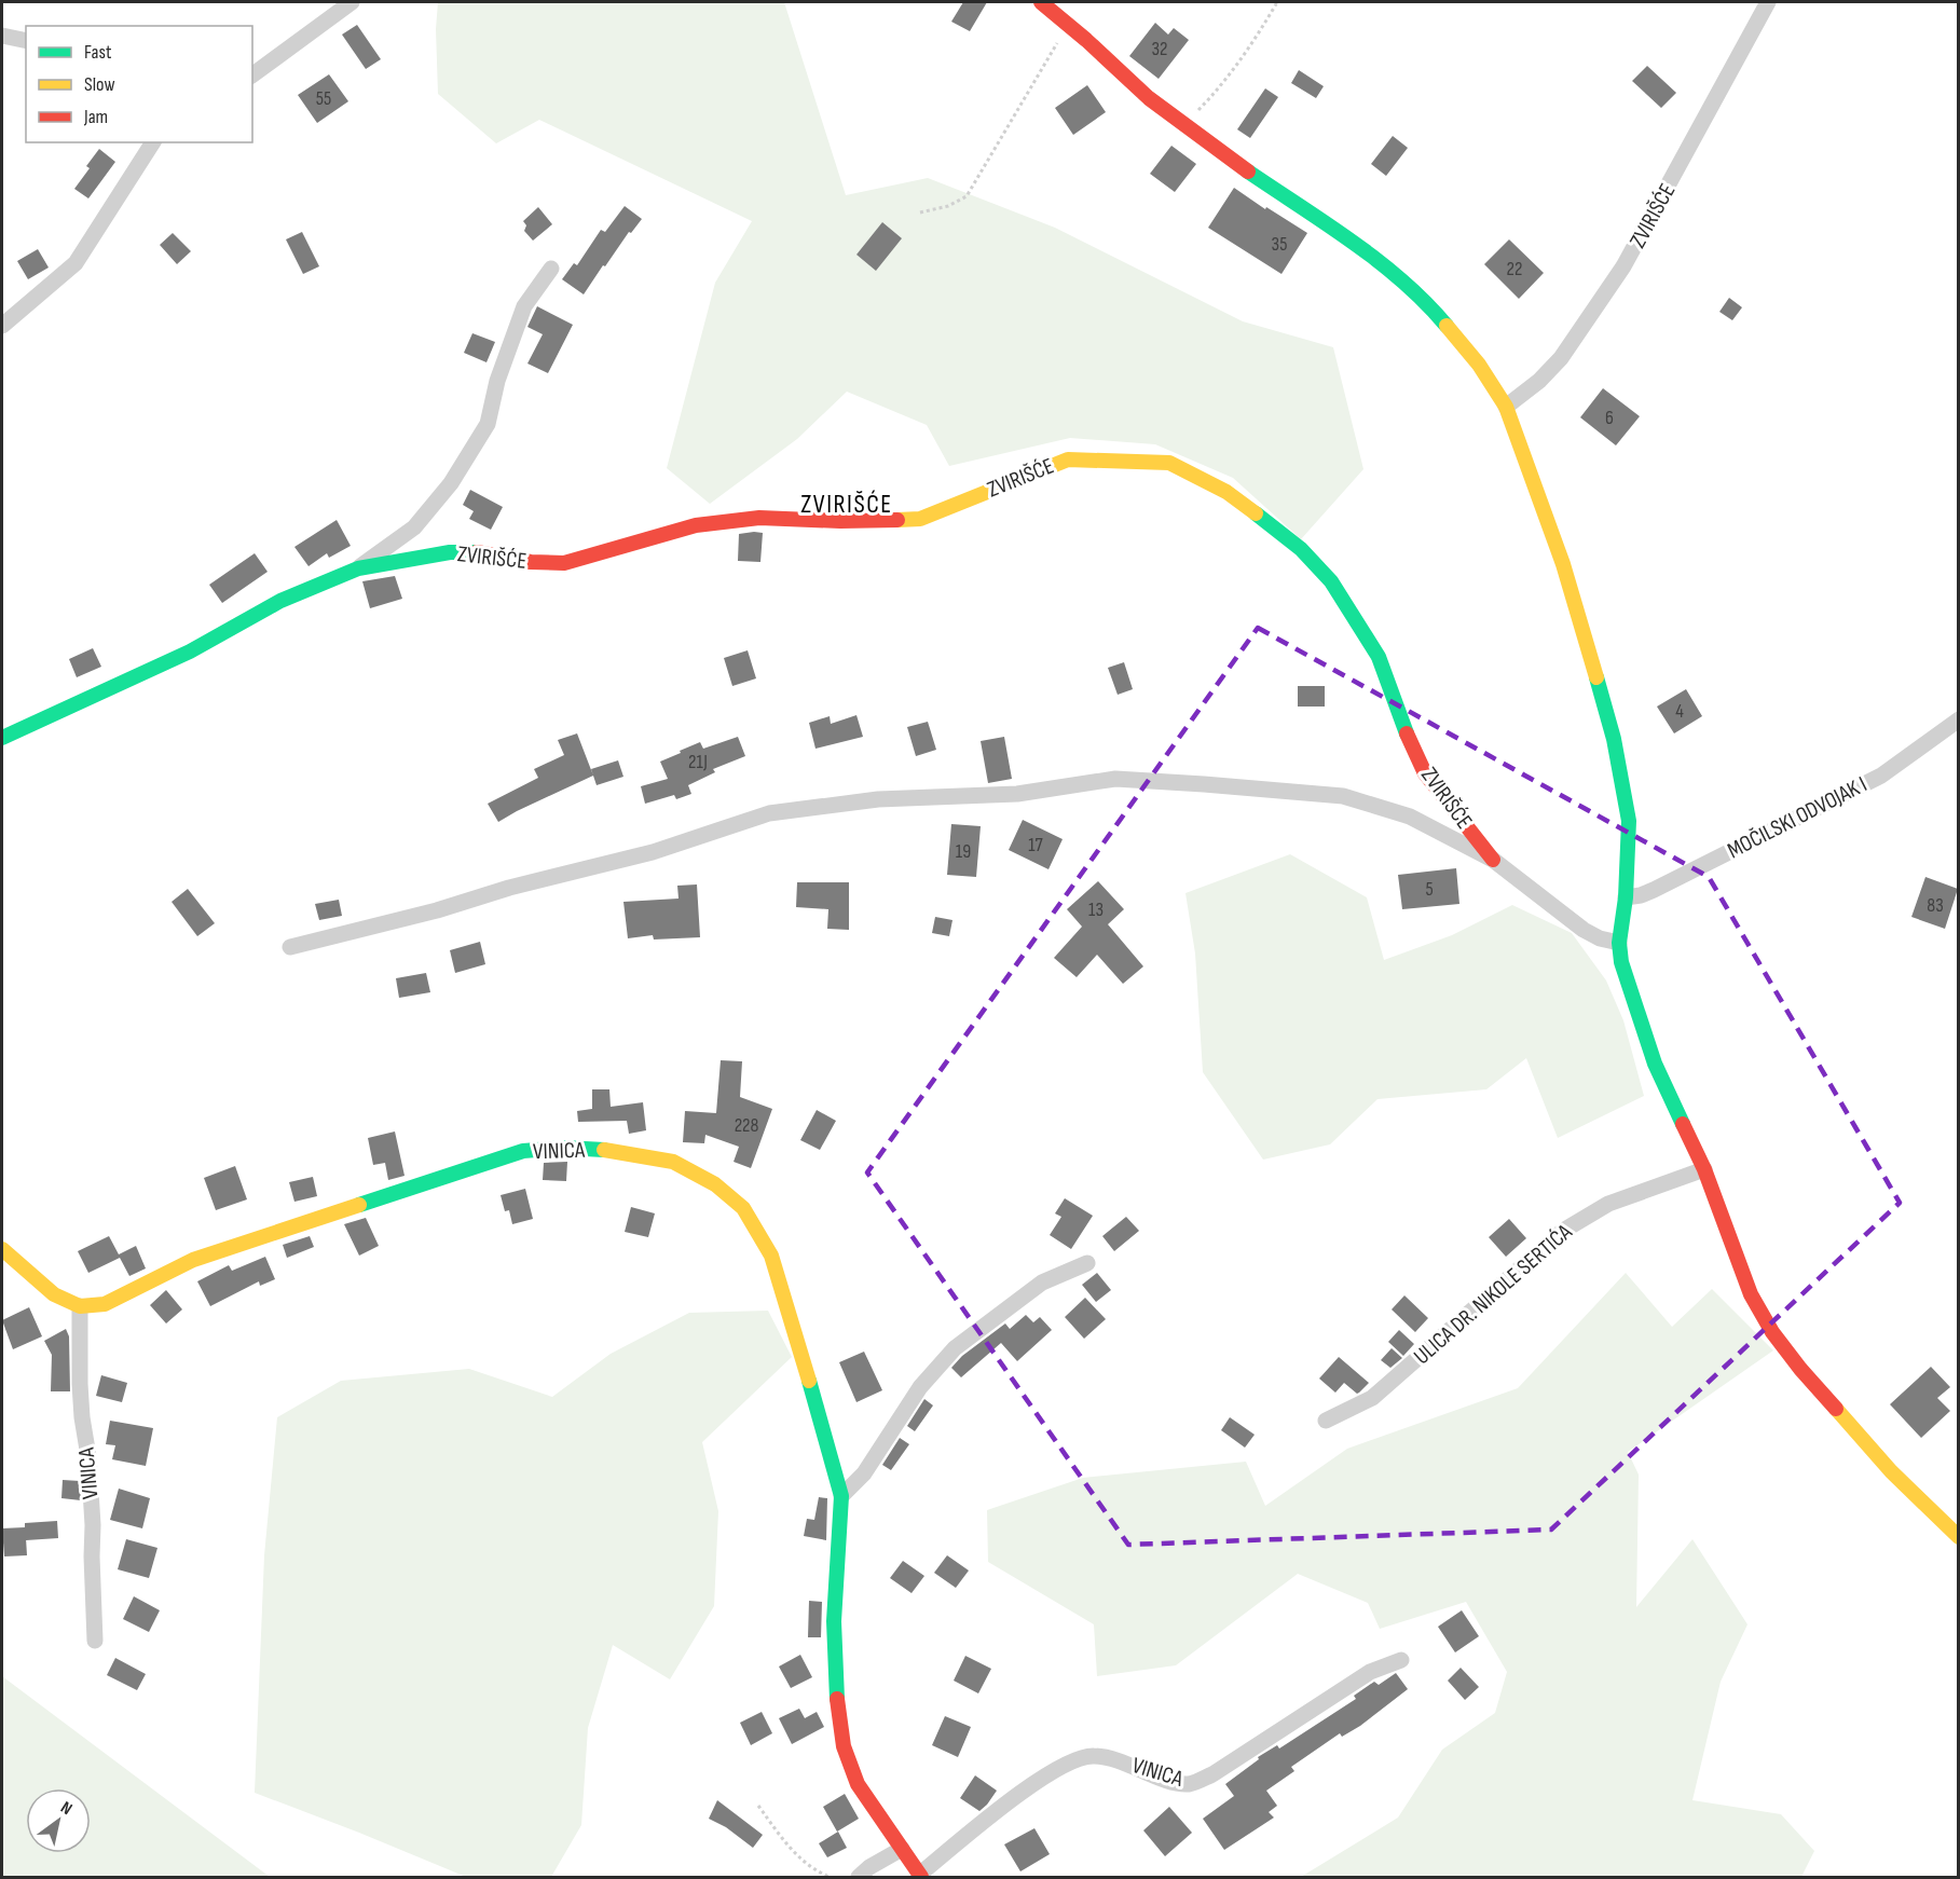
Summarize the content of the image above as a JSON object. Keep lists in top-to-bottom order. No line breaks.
{"streets":{"street":["ZVIRIŠĆE","MOČILSKI ODVOJAK I","VINICA","ULICA DR. NIKOLE SERTIĆA"]},"districts":["ZVIRIŠĆE"],"house_numbers":["32","55","35","22","6","4","21J","17","19","5","83","13","228"],"legend":["Fast","Slow","Jam"],"north":"top right"}
